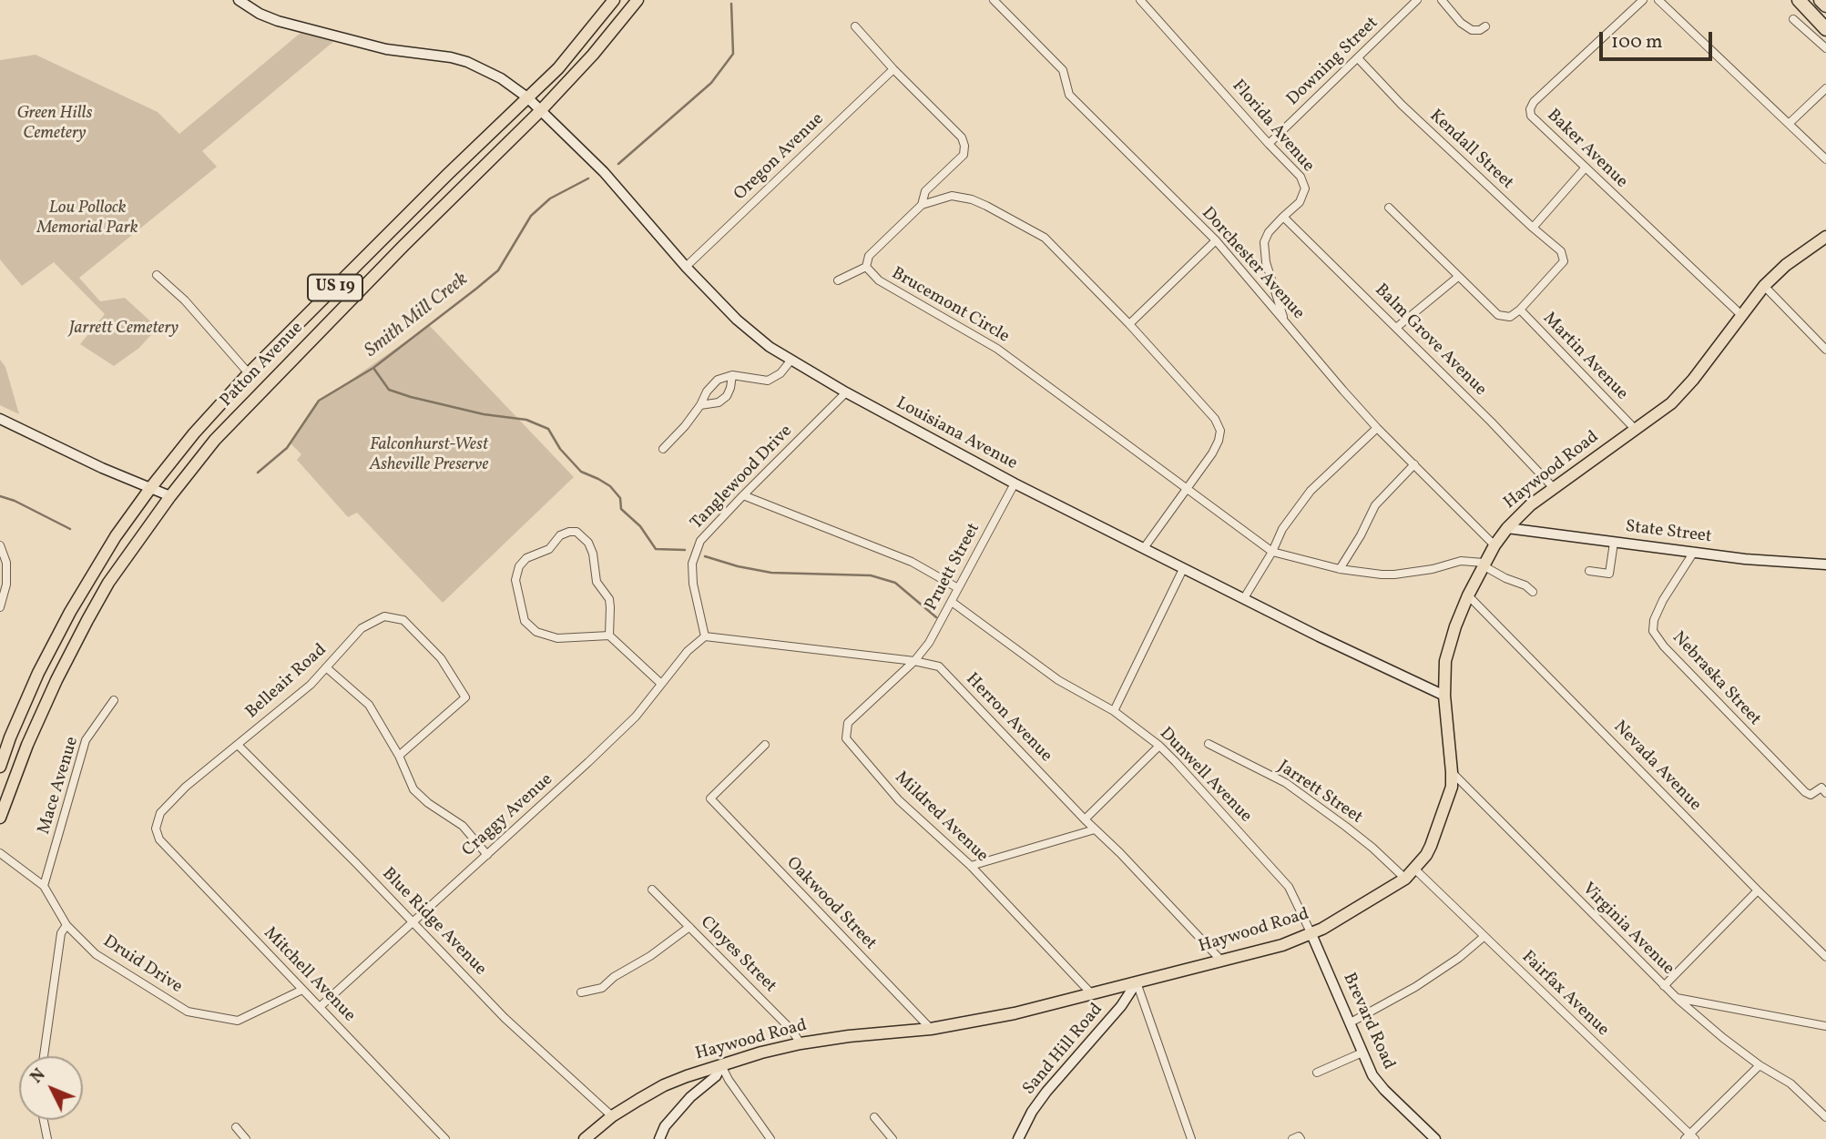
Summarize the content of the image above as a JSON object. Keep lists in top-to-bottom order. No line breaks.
{"streets":{"main road":["US 19","Patton Avenue","Haywood Road"],"street":["Downing Street","Florida Avenue","Baker Avenue","Kendall Street","Oregon Avenue","Dorchester Avenue","Brucemont Circle","Balm Grove Avenue","Martin Avenue","Louisiana Avenue","Tanglewood Drive","State Street","Pruett Street","Nebraska Street","Belleair Road","Herron Avenue","Nevada Avenue","Dunwell Avenue","Mace Avenue","Jarrett Street","Craggy Avenue","Mildred Avenue","Oakwood Street","Blue Ridge Avenue","Virginia Avenue","Cloyes Street","Druid Drive","Mitchell Avenue","Fairfax Avenue","Brevard Road","Sand Hill Road"]},"crossings":[["Downing Street","Florida Avenue"],["Downing Street","Kendall Street"],["Florida Avenue","Dorchester Avenue"],["Florida Avenue","Balm Grove Avenue"],["Baker Avenue","Haywood Road"],["Kendall Street","Martin Avenue"],["Oregon Avenue","Louisiana Avenue"],["Dorchester Avenue","Haywood Road"],["Brucemont Circle","Louisiana Avenue"],["Balm Grove Avenue","Haywood Road"],["Martin Avenue","Haywood Road"],["Patton Avenue","Louisiana Avenue"],["Louisiana Avenue","Haywood Road"],["Louisiana Avenue","Tanglewood Drive"],["Louisiana Avenue","Pruett Street"],["Haywood Road","State Street"],["Haywood Road","Herron Avenue"],["Haywood Road","Nevada Avenue"],["Haywood Road","Dunwell Avenue"],["Haywood Road","Jarrett Street"],["Haywood Road","Mildred Avenue"],["Haywood Road","Oakwood Street"],["Haywood Road","Blue Ridge Avenue"],["Haywood Road","Virginia Avenue"],["Haywood Road","Cloyes Street"],["Haywood Road","Fairfax Avenue"],["Haywood Road","Brevard Road"],["Haywood Road","Sand Hill Road"],["Tanglewood Drive","Herron Avenue"],["Tanglewood Drive","Craggy Avenue"],["State Street","Nebraska Street"],["Pruett Street","Herron Avenue"],["Pruett Street","Dunwell Avenue"],["Pruett Street","Mildred Avenue"],["Belleair Road","Blue Ridge Avenue"],["Belleair Road","Mitchell Avenue"],["Herron Avenue","Craggy Avenue"],["Herron Avenue","Mildred Avenue"],["Dunwell Avenue","Brevard Road"],["Mace Avenue","Druid Drive"],["Craggy Avenue","Blue Ridge Avenue"],["Craggy Avenue","Mitchell Avenue"],["Druid Drive","Mitchell Avenue"]],"water":["Smith Mill Creek"],"parks":["Green Hills Cemetery","Lou Pollock Memorial Park","Jarrett Cemetery","Falconhurst-West Asheville Preserve"],"scale_bar":"100 m","north":"top left"}
